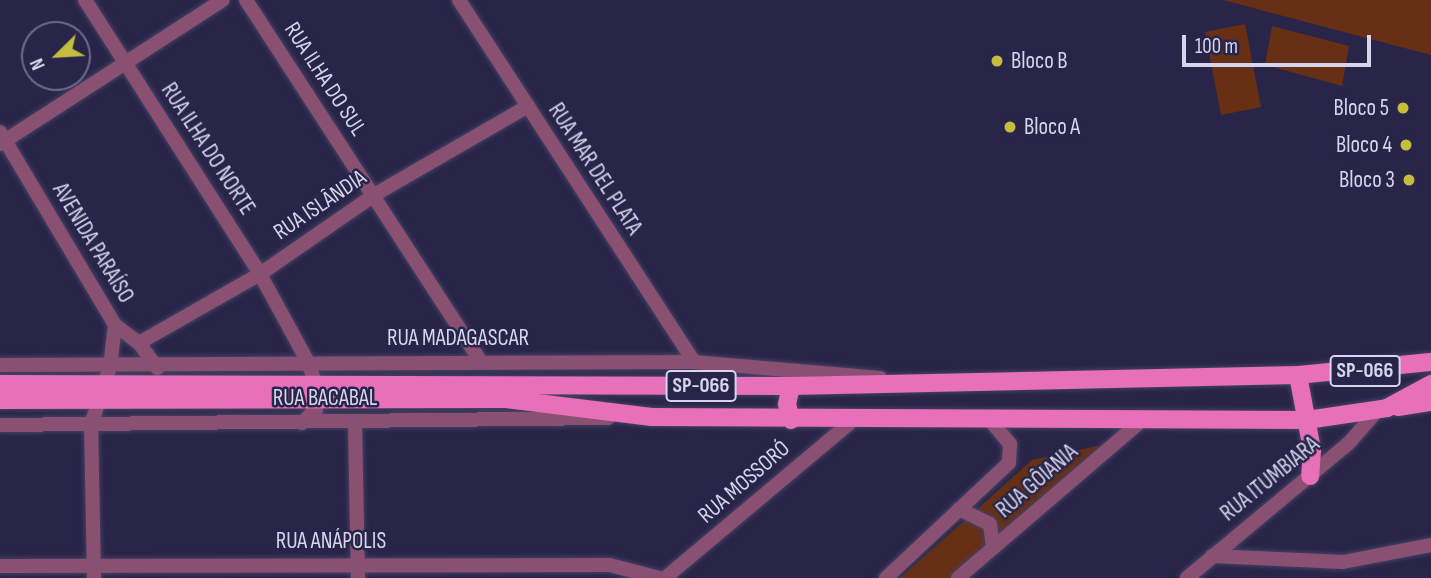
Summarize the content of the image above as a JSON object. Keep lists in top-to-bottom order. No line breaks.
{"streets":{"main road":["SP-066"],"street":["RUA ILHA DO SUL","RUA ILHA DO NORTE","RUA MAR DEL PLATA","RUA ISLÂNDIA","AVENIDA PARAÍSO","RUA MADAGASCAR","RUA BACABAL","RUA ITUMBIARA","RUA GÔIANIA","RUA MOSSORÓ","RUA ANÁPOLIS"]},"crossings":[["RUA ILHA DO SUL","RUA ISLÂNDIA"],["RUA ILHA DO SUL","RUA MADAGASCAR"],["RUA ILHA DO NORTE","RUA ISLÂNDIA"],["RUA ILHA DO NORTE","RUA MADAGASCAR"],["RUA ILHA DO NORTE","SP-066"],["RUA MAR DEL PLATA","RUA ISLÂNDIA"],["RUA MAR DEL PLATA","RUA MADAGASCAR"],["RUA ISLÂNDIA","AVENIDA PARAÍSO"],["AVENIDA PARAÍSO","RUA MADAGASCAR"],["RUA MADAGASCAR","SP-066"],["SP-066","RUA BACABAL"],["SP-066","RUA ITUMBIARA"],["SP-066","RUA GÔIANIA"],["SP-066","RUA MOSSORÓ"]],"places":["Bloco B","Bloco 5","Bloco A","Bloco 4","Bloco 3"],"scale_bar":"100 m","north":"bottom left"}
